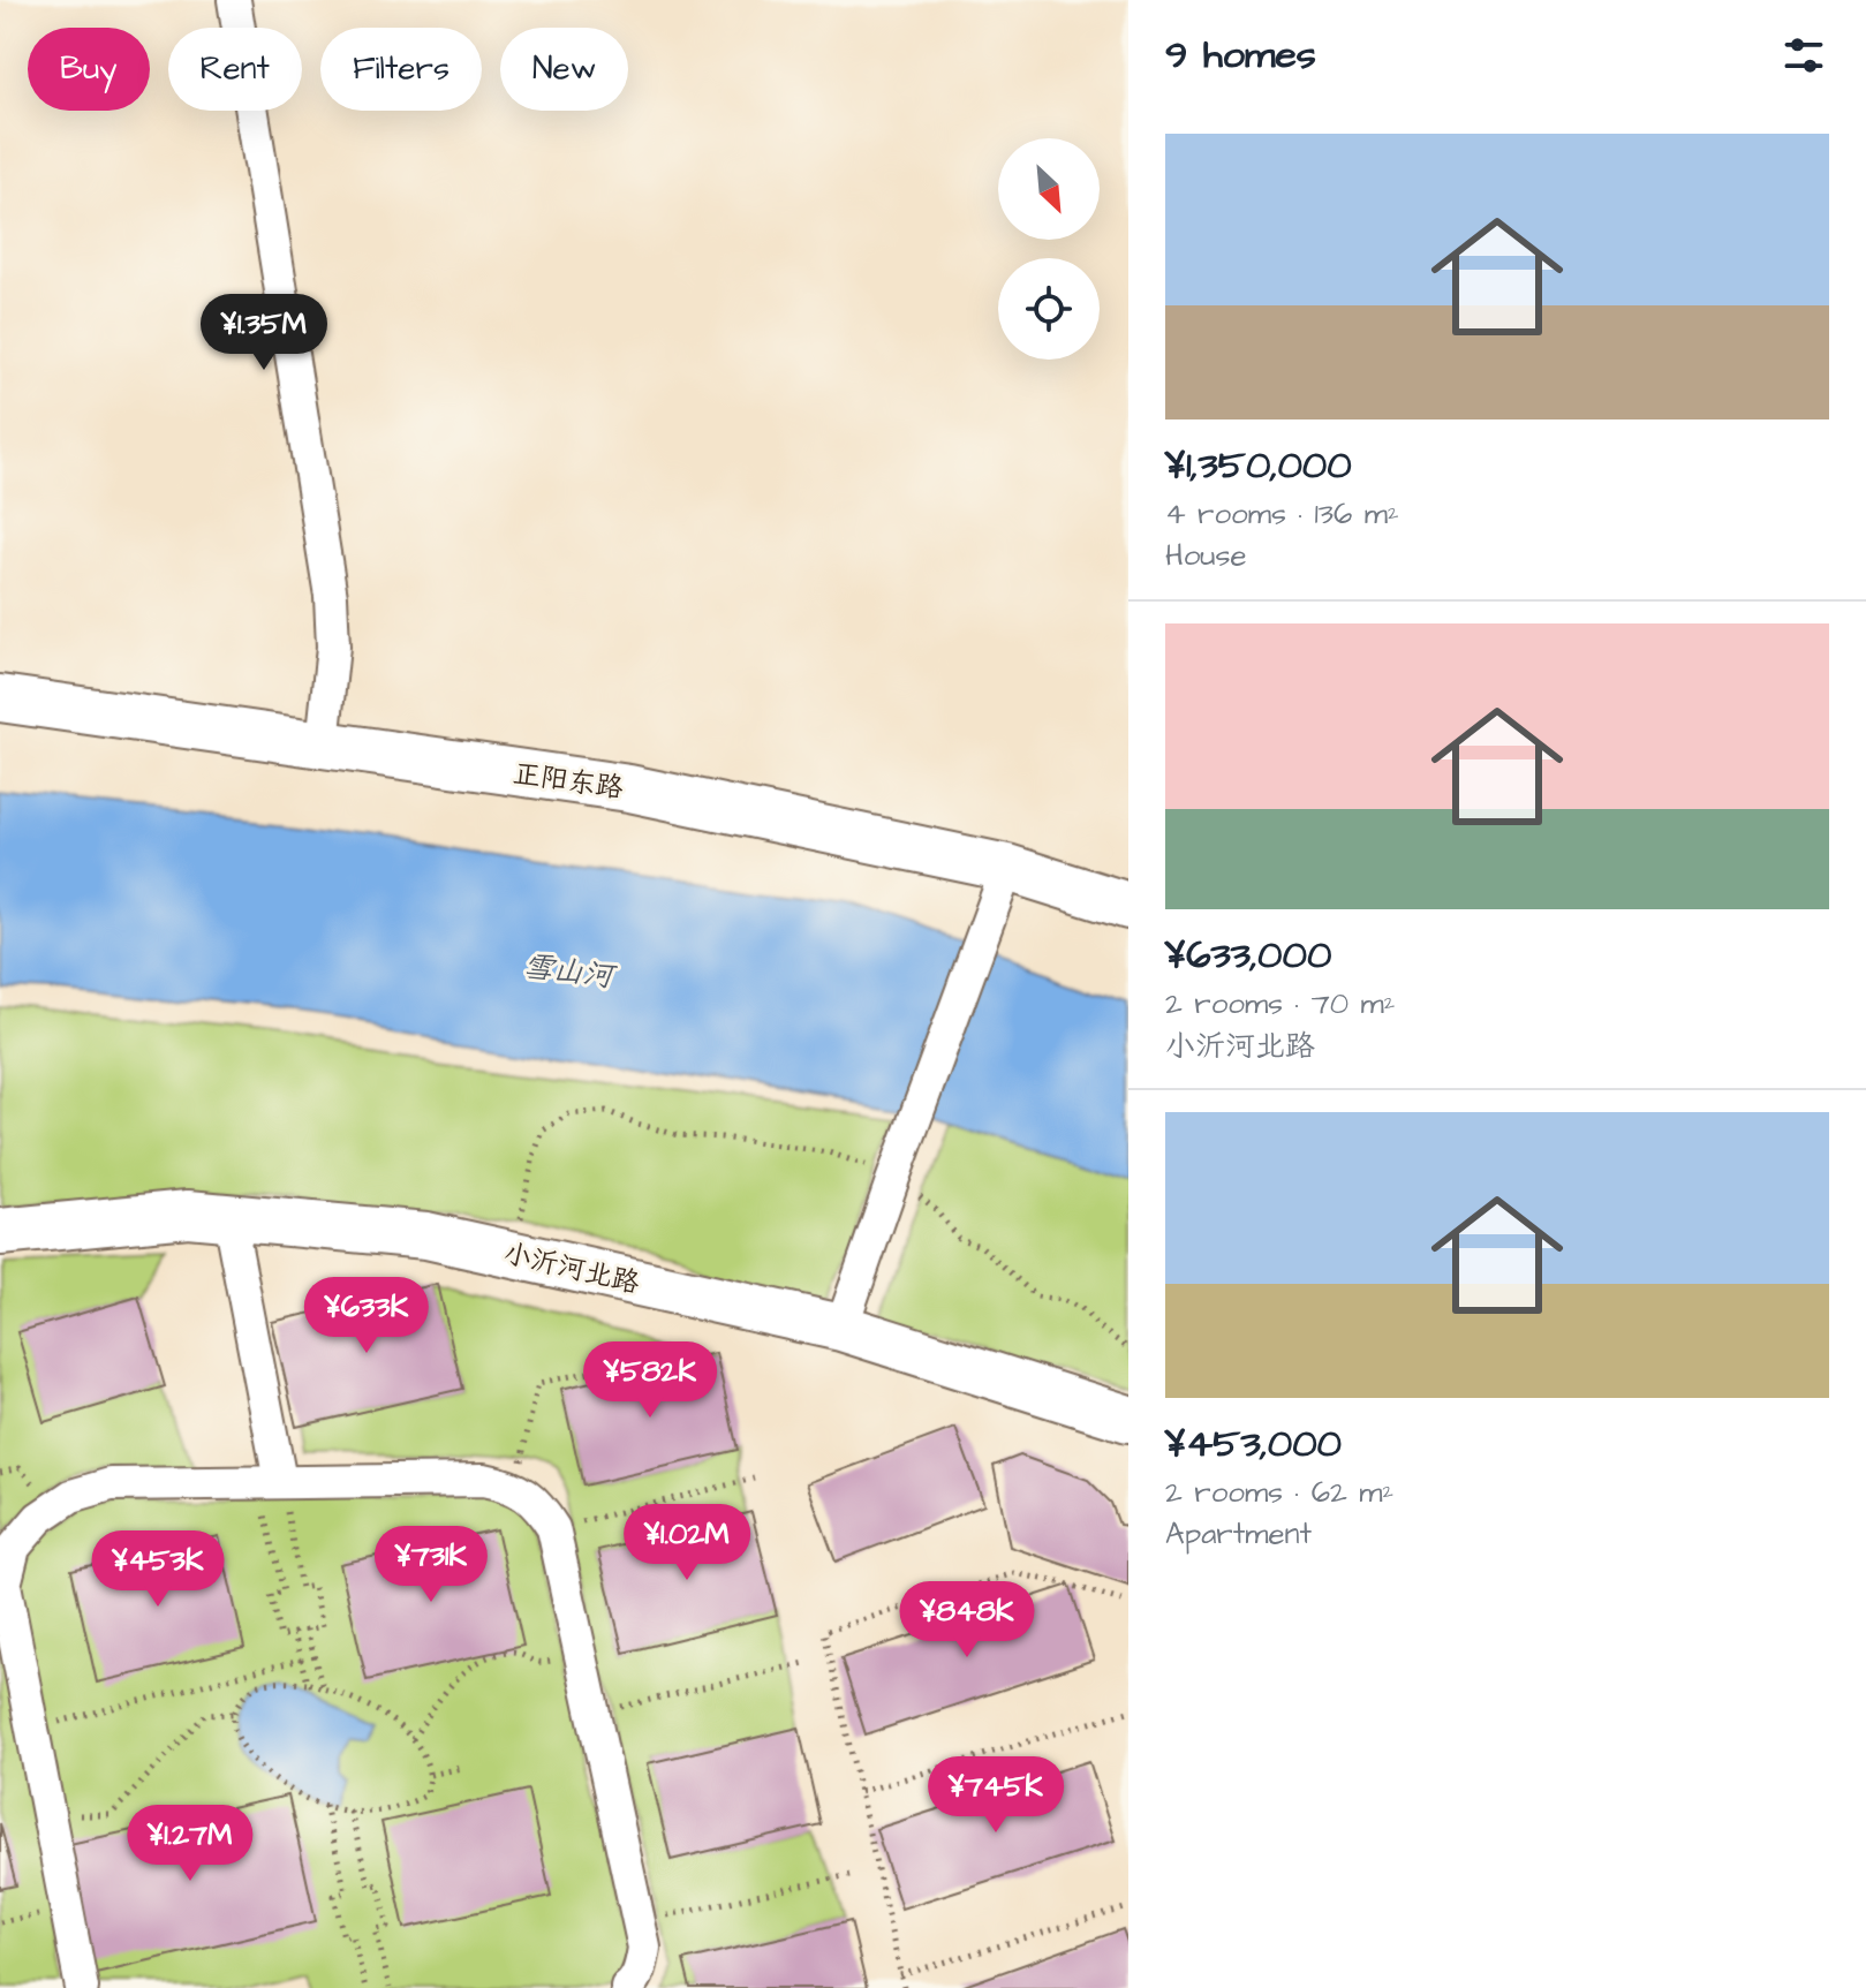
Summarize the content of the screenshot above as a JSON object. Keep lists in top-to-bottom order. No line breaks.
{"streets":{"street":["正阳东路","小沂河北路"]},"water":["雪山河"],"north":"bottom right","page":{"heading":"9 homes","chip":["Buy","Rent","Filters","New"],"list":[{"name":"¥1,350,000","note":"4 rooms · 136 m² · House"},{"name":"¥633,000","note":"2 rooms · 70 m² · 小沂河北路"},{"name":"¥453,000","note":"2 rooms · 62 m² · Apartment"}],"price":["¥1.35M","¥633K","¥582K","¥1.02M","¥731K","¥453K","¥848K","¥745K","¥1.27M"]}}
